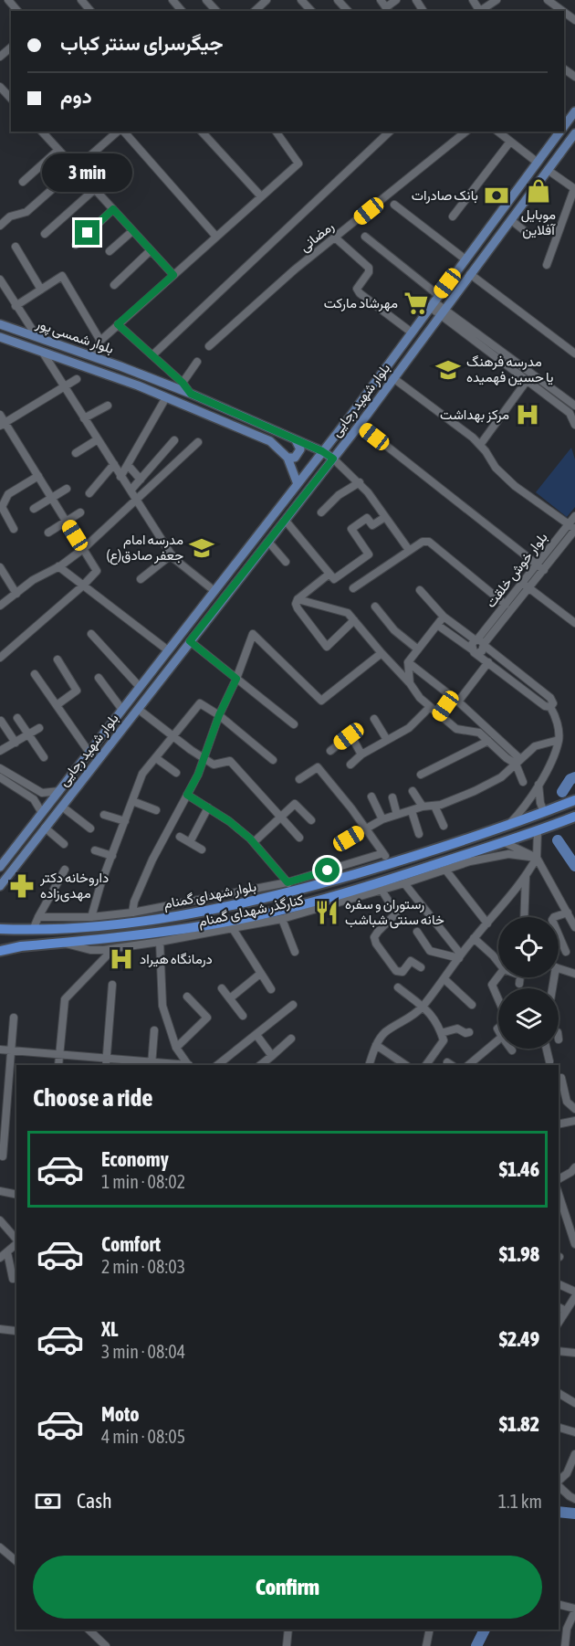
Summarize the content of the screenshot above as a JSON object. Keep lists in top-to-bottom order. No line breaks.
{"streets":{"highway":["بلوار شهدای گمنام"],"main road":["بلوار شمسی پور","بلوار شهید رجایی"],"street":["رمضانی","بلوار خوش خلقت","کنارگذر شهدای گمنام"]},"crossings":[["بلوار شمسی پور","بلوار شهید رجایی"],["بلوار شهدای گمنام","کنارگذر شهدای گمنام"]],"places":{"shop":["موبایل آفلاین"],"bank":["بانک صادرات"],"supermarket":["مهرشاد مارکت"],"school or university":["مدرسه فرهنگ یا حسین فهمیده","مدرسه امام جعفر صادق(ع)"],"hospital":["مرکز بهداشت","درمانگاه هیراد"],"pharmacy":["داروخانه دکتر مهدی‌زاده"],"restaurant":["رستوران و سفره خانه سنتی شباشب"]},"page":{"banner":["جیگرسرای سنتر کباب","دوم"],"bubble":"3 min","heading":"Choose a ride","list":[{"name":"Economy","note":"1 min · 08:02","value":"$1.46"},{"name":"Comfort","note":"2 min · 08:03","value":"$1.98"},{"name":"XL","note":"3 min · 08:04","value":"$2.49"},{"name":"Moto","note":"4 min · 08:05","value":"$1.82"}],"pay":["Cash","1.1 km"],"buttons":"Confirm"}}
